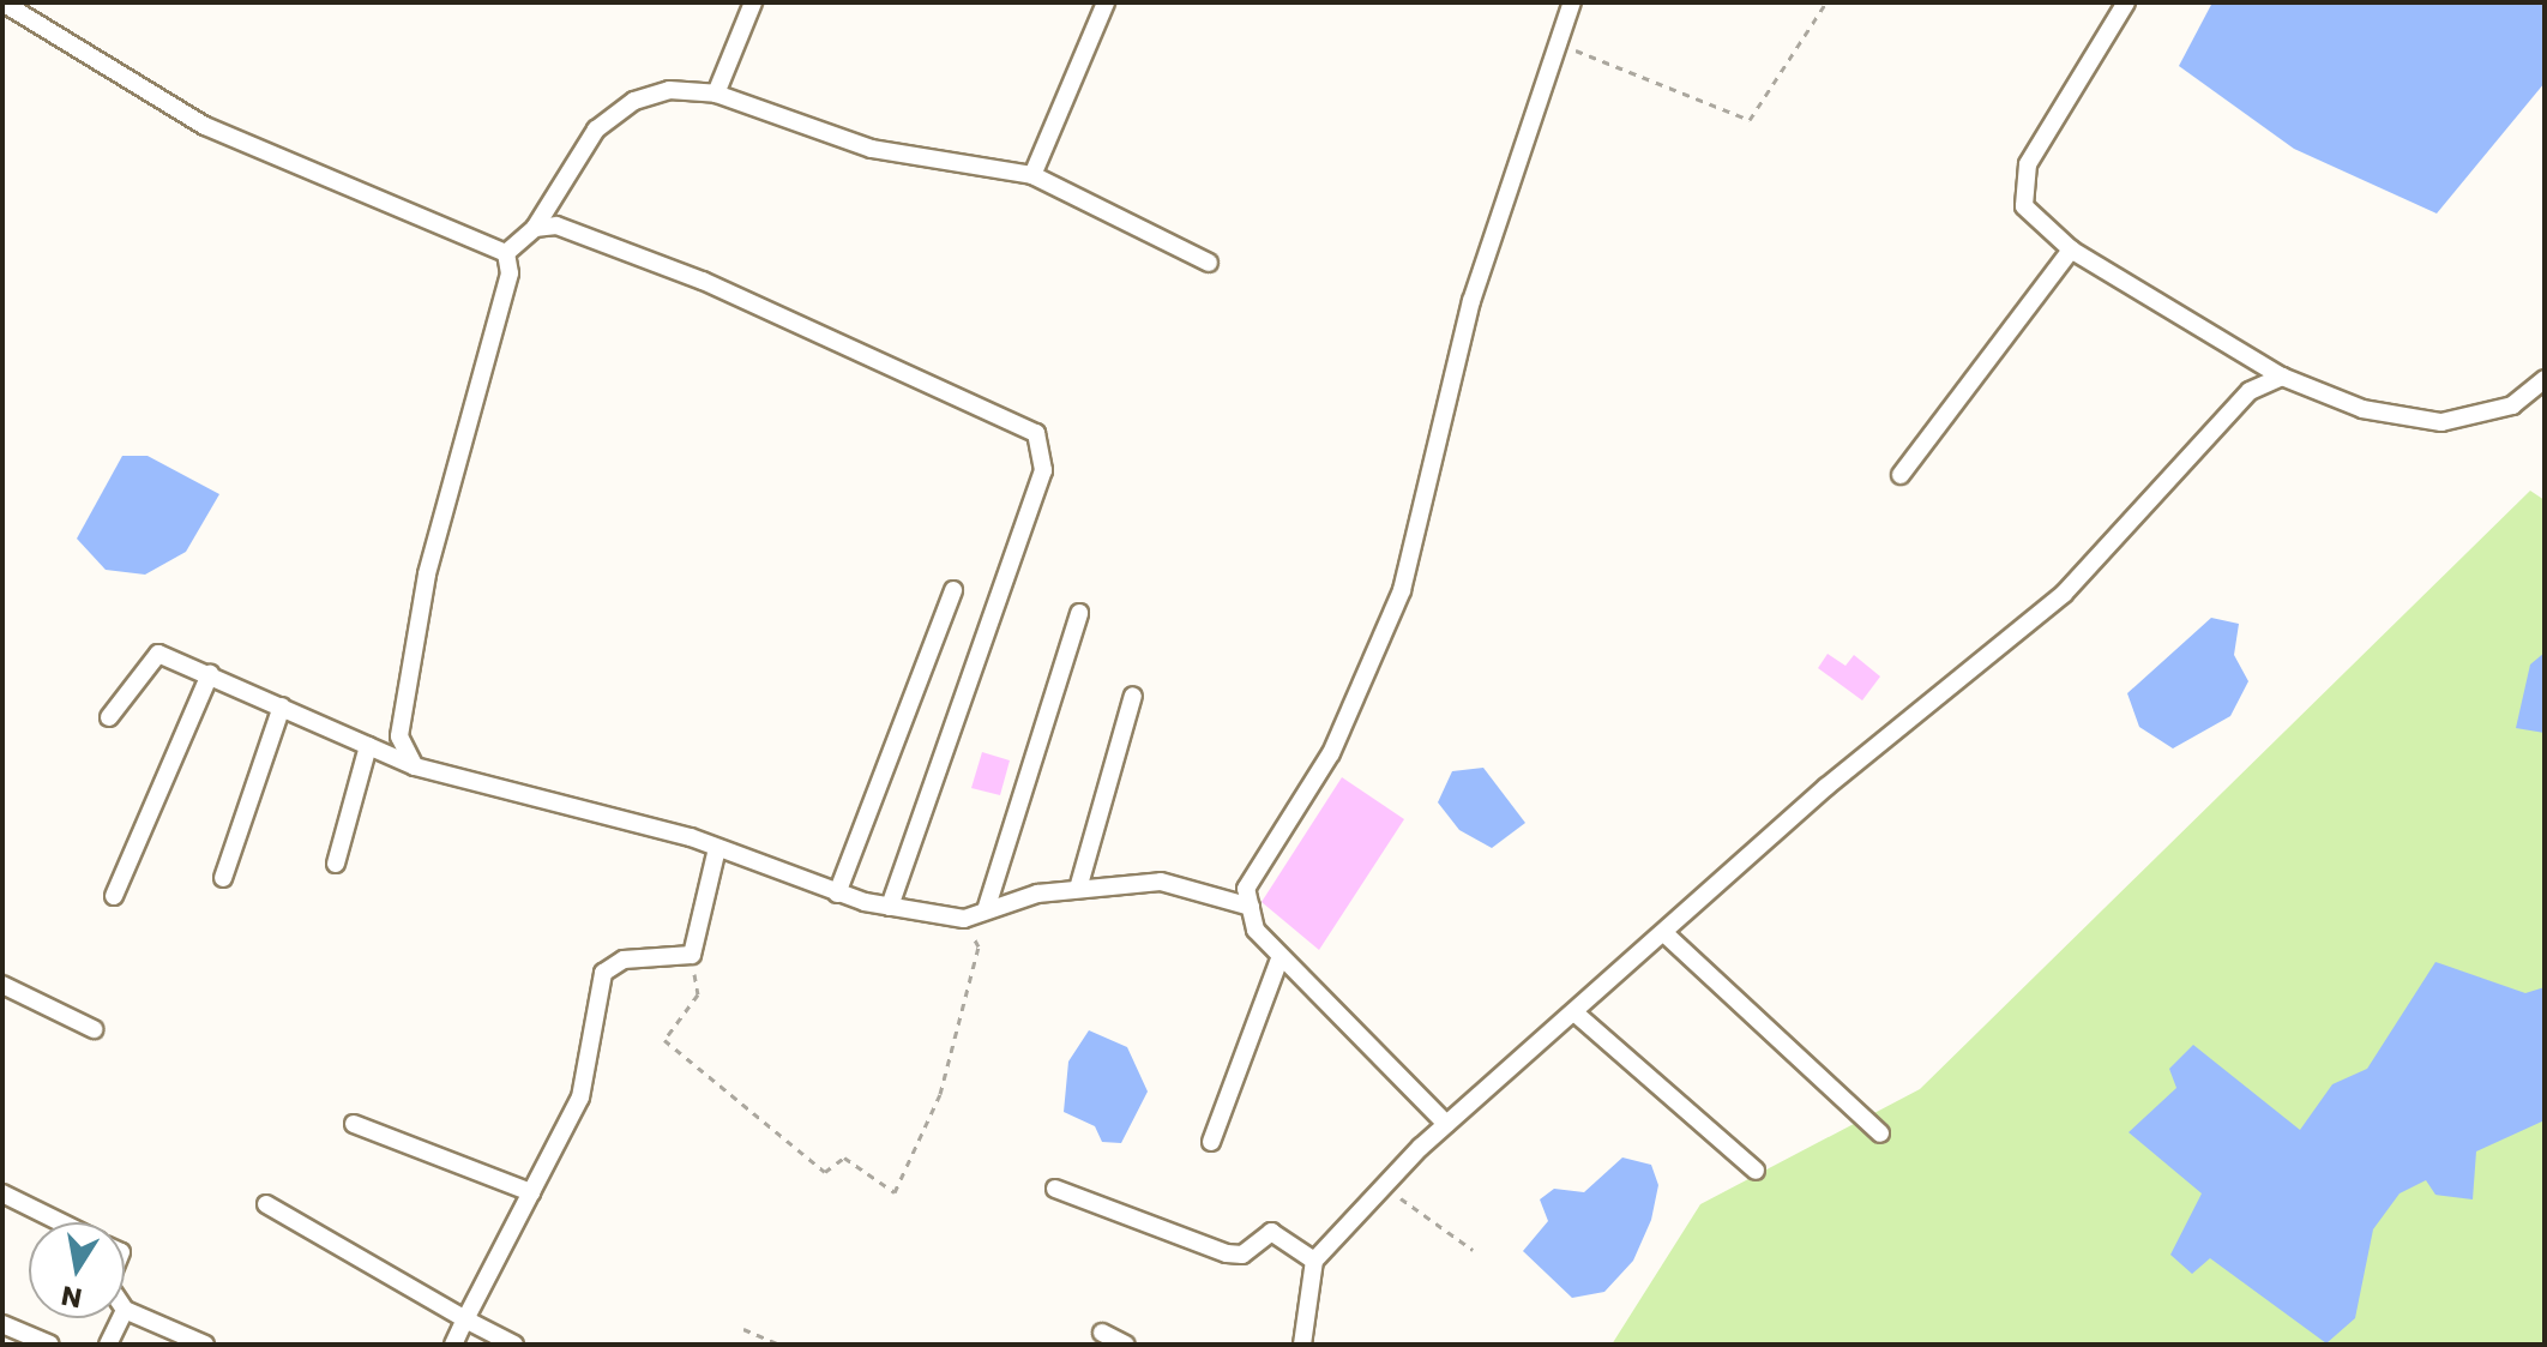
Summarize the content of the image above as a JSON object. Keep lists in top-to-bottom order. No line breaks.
{"north":"bottom"}
